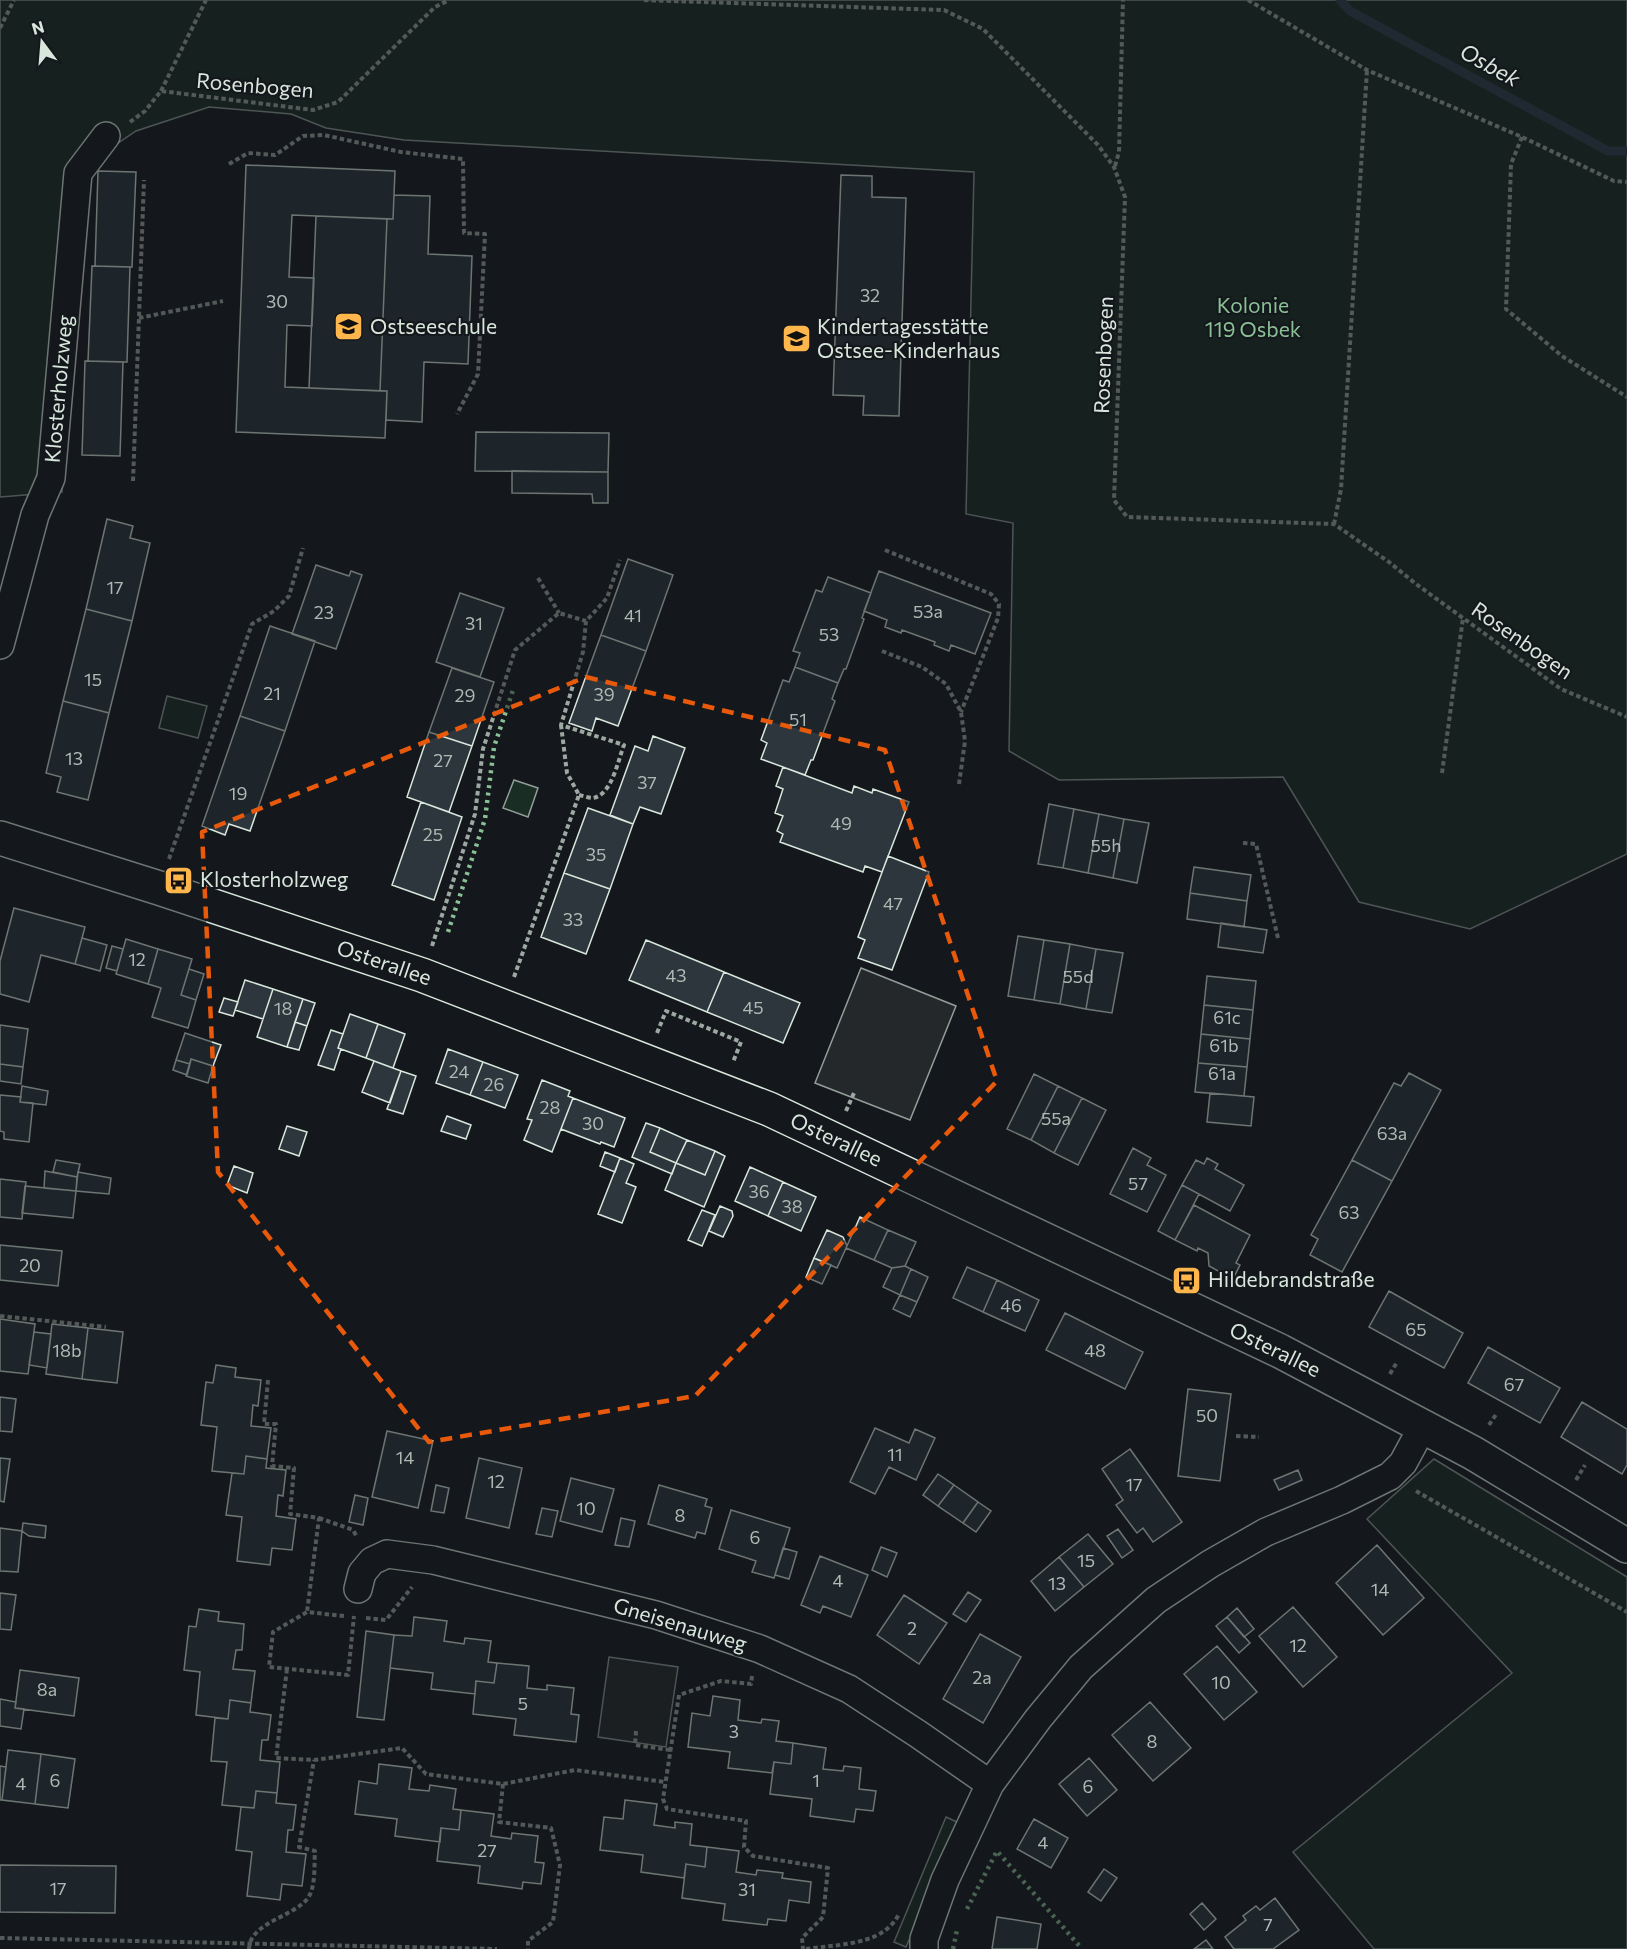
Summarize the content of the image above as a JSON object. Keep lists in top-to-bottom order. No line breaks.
{"streets":{"street":["Klosterholzweg","Osterallee","Gneisenauweg"],"path":["Rosenbogen"]},"water":["Osbek"],"parks":["Kolonie 119 Osbek"],"places":{"school or university":["Ostseeschule","Kindertagesstätte Ostsee-Kinderhaus"],"bus stop":["Klosterholzweg","Hildebrandstraße"]},"house_numbers":["32","30","17","53a","23","41","31","53","15","21","39","29","51","13","27","37","19","49","25","55h","35","47","33","12","43","55d","45","18","61c","61b","24","61a","26","28","55a","30","63a","57","36","38","63","20","46","65","18b","48","67","50","11","14","12","17","10","8","6","15","4","13","14","2","12","2a","10","8a","5","3","8","6","1","4","6","4","27","17","31","7"],"north":"top"}
